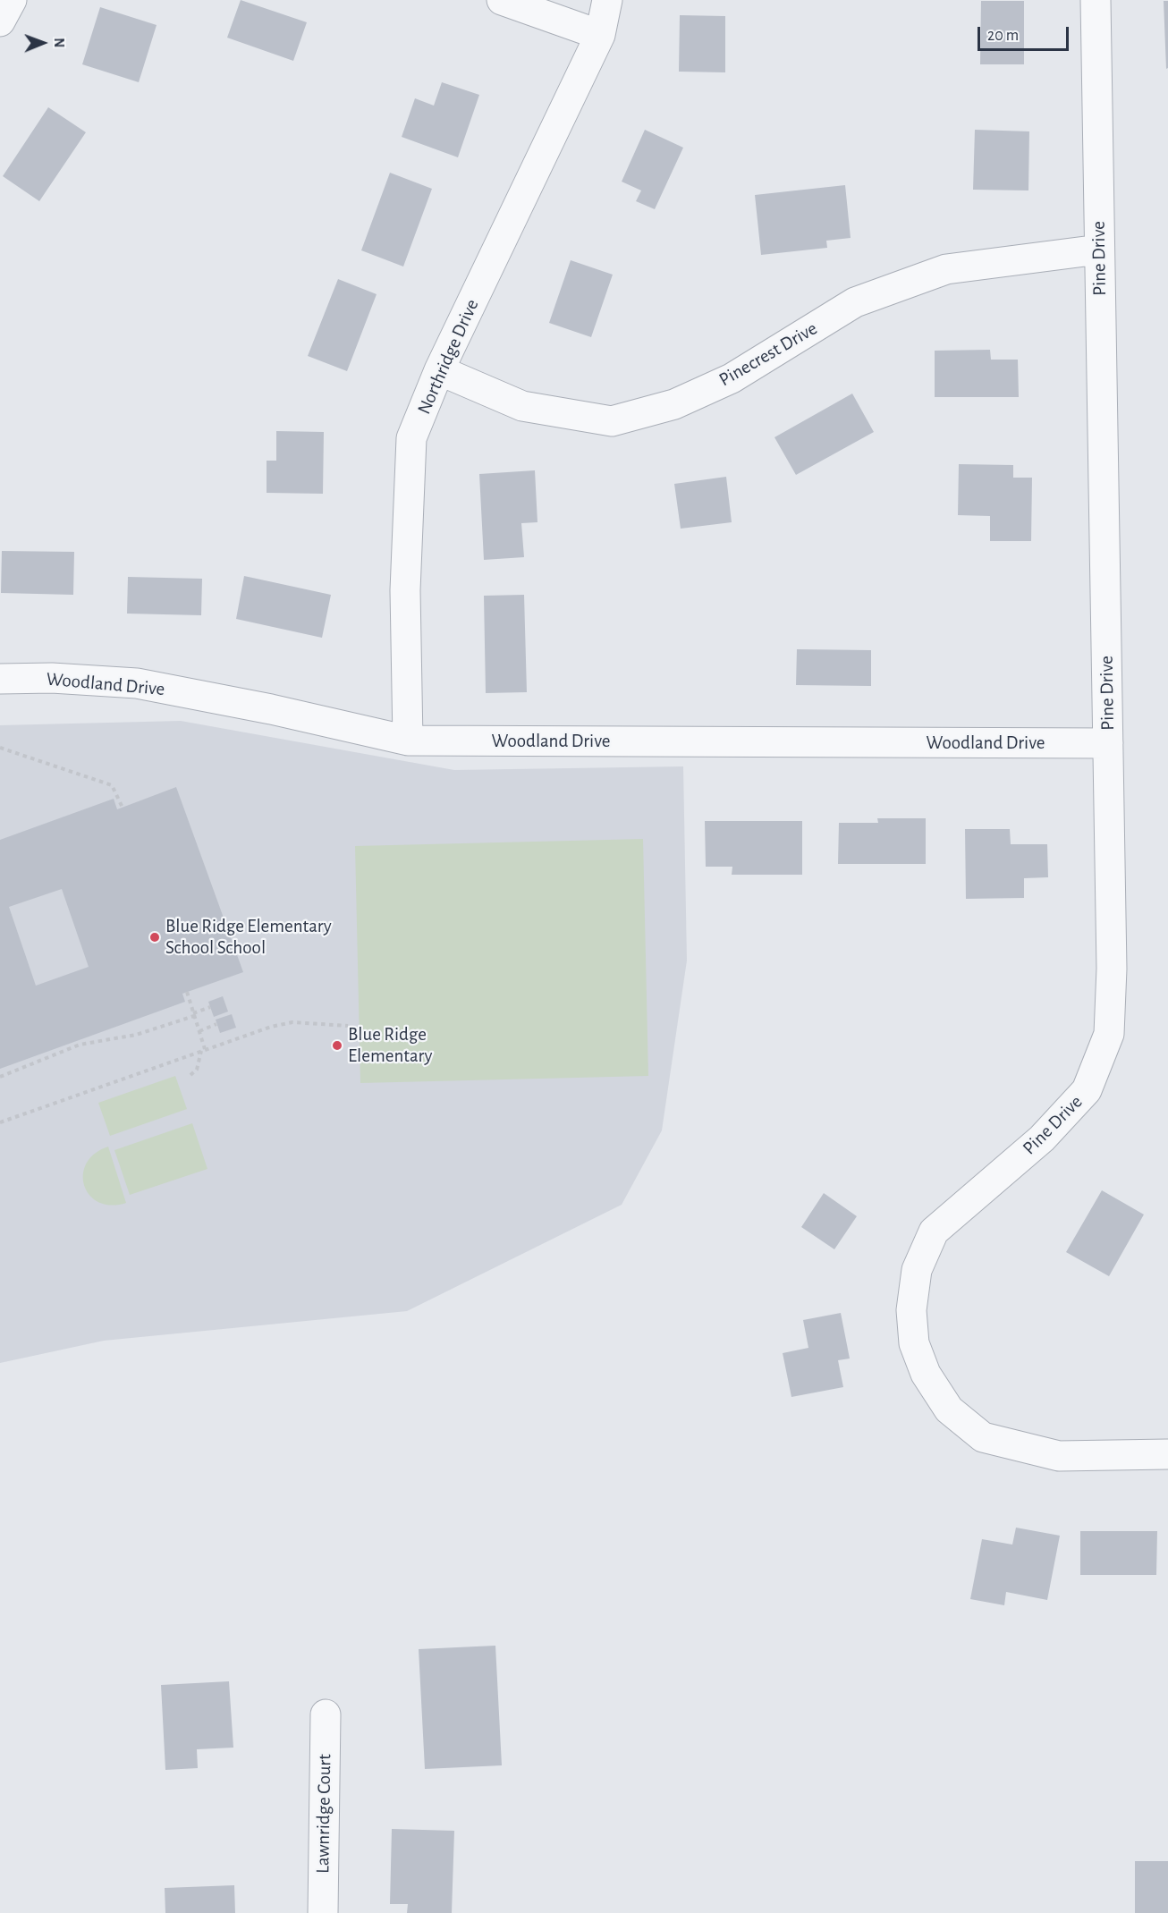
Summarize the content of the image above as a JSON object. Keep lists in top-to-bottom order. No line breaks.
{"streets":{"street":["Pine Drive","Pinecrest Drive","Northridge Drive","Woodland Drive","Lawnridge Court"]},"crossings":[["Pine Drive","Pinecrest Drive"],["Pine Drive","Woodland Drive"],["Pinecrest Drive","Northridge Drive"],["Northridge Drive","Woodland Drive"]],"places":["Blue Ridge Elementary School School","Blue Ridge Elementary"],"scale_bar":"20 m","north":"right"}
